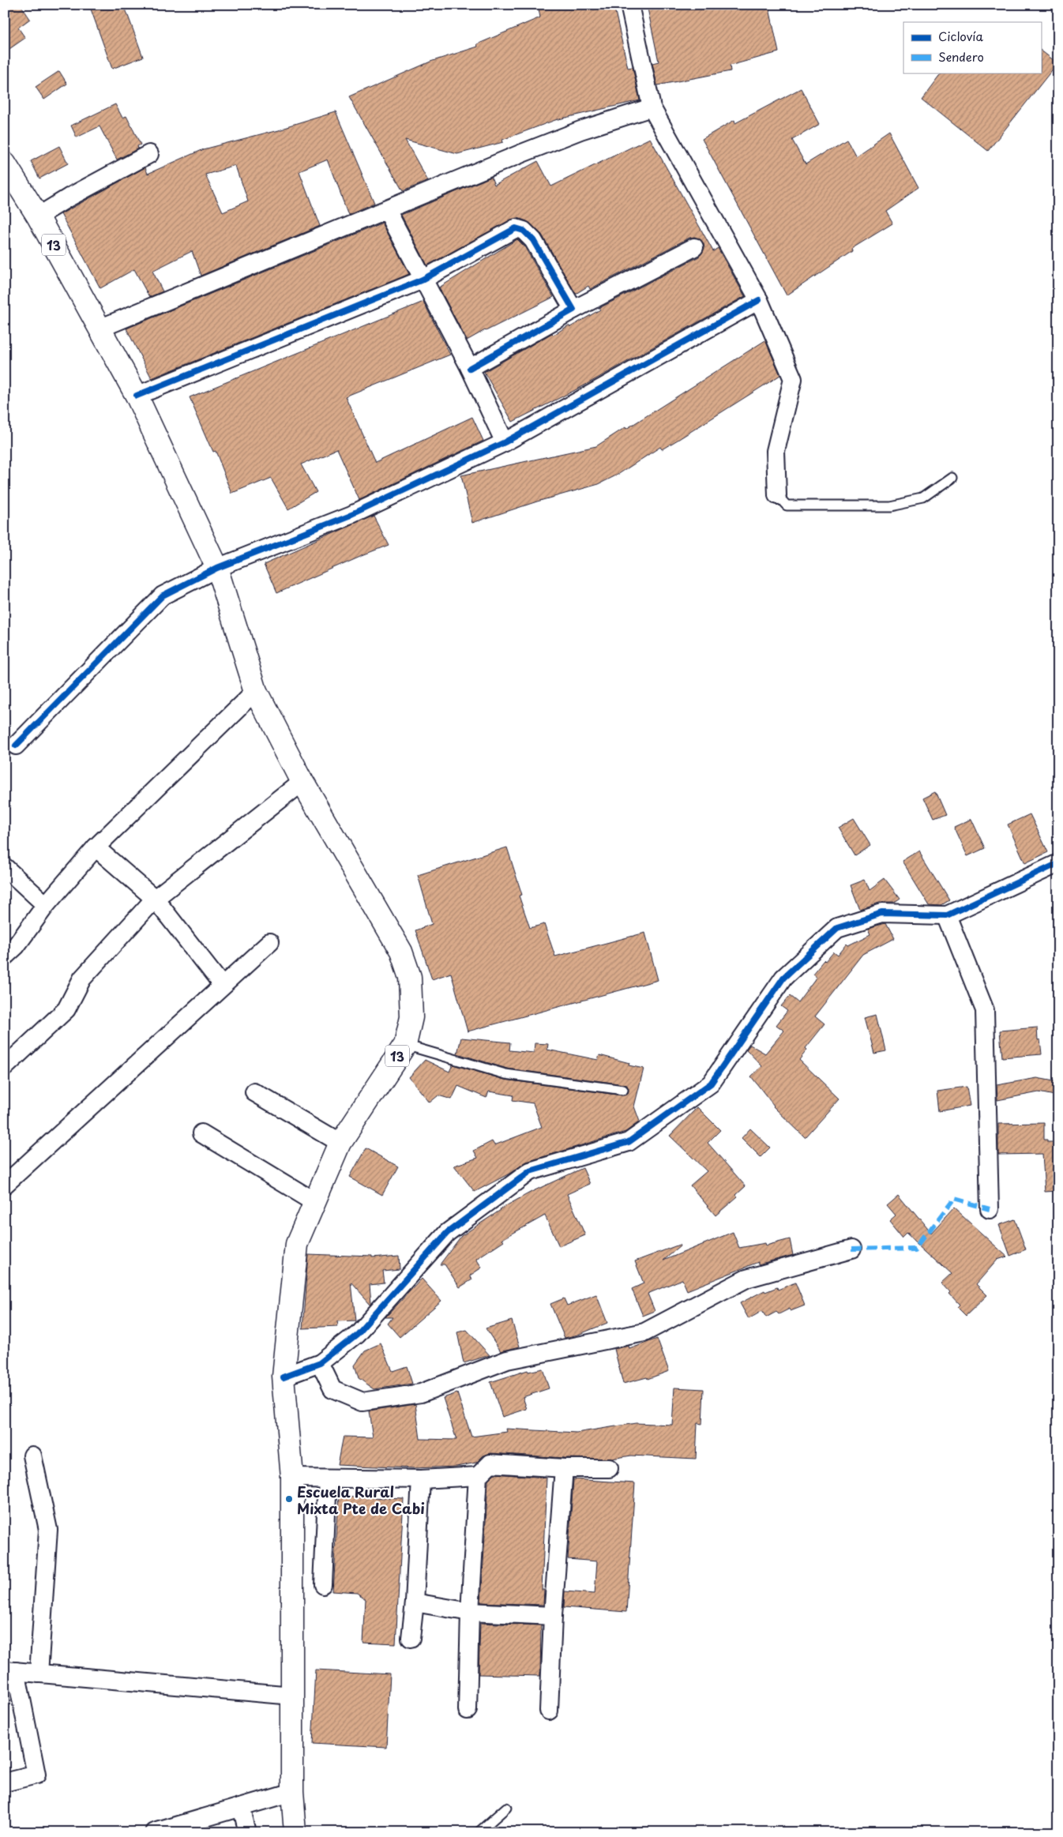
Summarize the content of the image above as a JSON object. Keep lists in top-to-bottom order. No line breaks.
{"streets":{"main road":["13"]},"places":["Escuela Rural Mixta Pte de Cabi"],"legend":["Ciclovía","Sendero"]}
